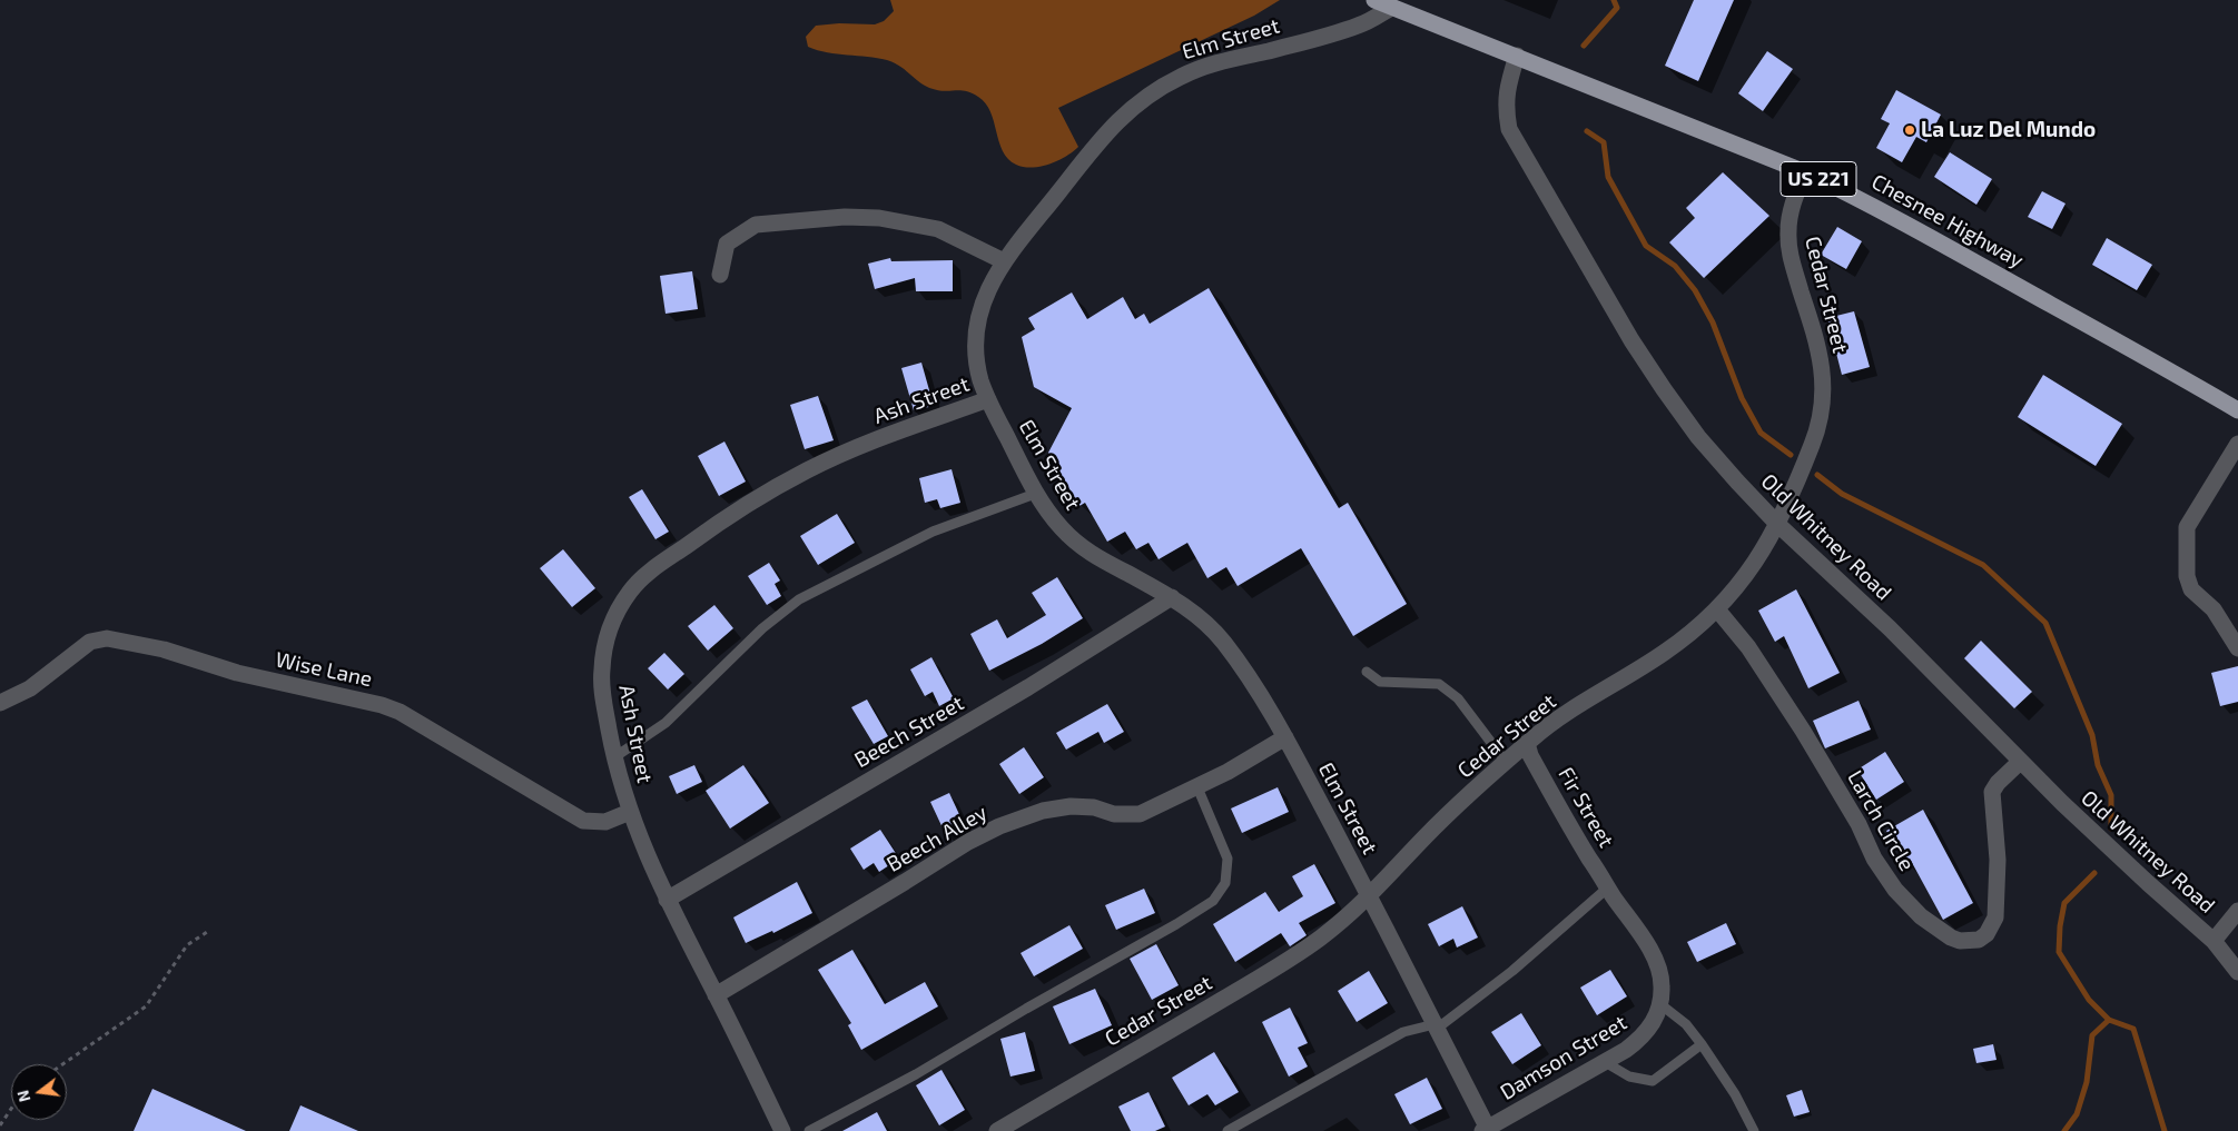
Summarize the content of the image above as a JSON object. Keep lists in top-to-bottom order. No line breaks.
{"streets":{"main road":["US 221","Chesnee Highway"],"street":["Elm Street","Cedar Street","Ash Street","Old Whitney Road","Wise Lane","Beech Street","Fir Street","Larch Circle","Beech Alley","Damson Street"]},"crossings":[["Elm Street","Chesnee Highway"],["Elm Street","Cedar Street"],["Elm Street","Ash Street"],["Elm Street","Beech Street"],["Elm Street","Beech Alley"],["Elm Street","Damson Street"],["Chesnee Highway","Cedar Street"],["Chesnee Highway","Old Whitney Road"],["Cedar Street","Old Whitney Road"],["Cedar Street","Fir Street"],["Cedar Street","Larch Circle"],["Ash Street","Wise Lane"],["Ash Street","Beech Street"],["Ash Street","Beech Alley"],["Old Whitney Road","Larch Circle"],["Fir Street","Damson Street"]],"places":["La Luz Del Mundo"],"north":"left"}
